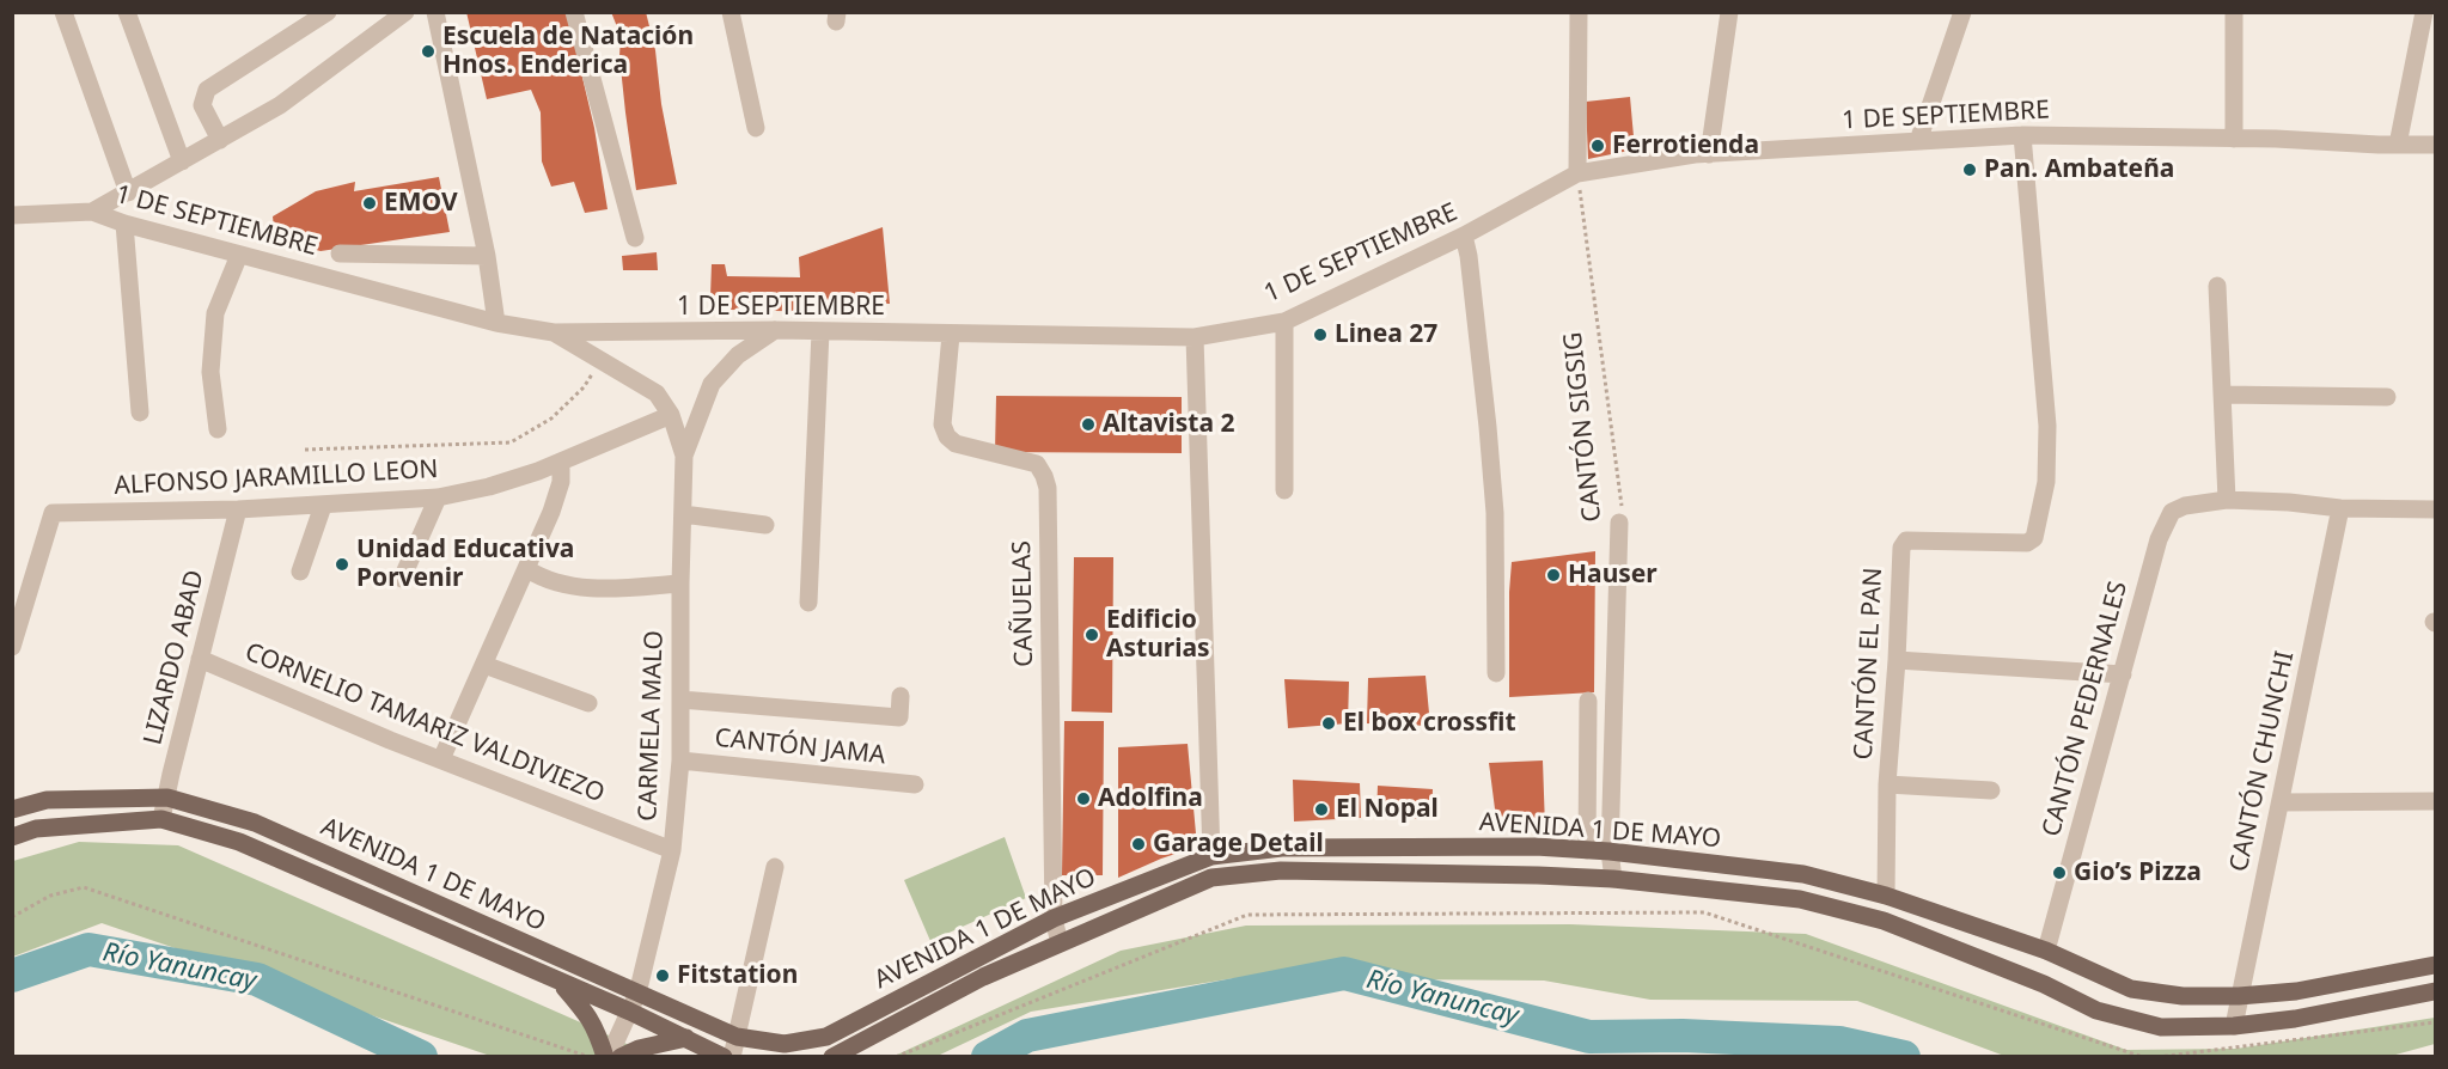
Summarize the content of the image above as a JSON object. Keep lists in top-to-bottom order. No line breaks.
{"streets":{"main road":["AVENIDA 1 DE MAYO"],"street":["1 DE SEPTIEMBRE","CANTÓN SIGSIG","ALFONSO JARAMILLO LEON","CAÑUELAS","LIZARDO ABAD","CANTÓN EL PAN","CANTÓN PEDERNALES","CORNELIO TAMARIZ VALDIVIEZO","CARMELA MALO","CANTÓN JAMA","CANTÓN CHUNCHI"]},"crossings":[["1 DE SEPTIEMBRE","CANTÓN SIGSIG"],["1 DE SEPTIEMBRE","CAÑUELAS"],["1 DE SEPTIEMBRE","CANTÓN EL PAN"],["1 DE SEPTIEMBRE","CARMELA MALO"],["CANTÓN SIGSIG","AVENIDA 1 DE MAYO"],["ALFONSO JARAMILLO LEON","LIZARDO ABAD"],["ALFONSO JARAMILLO LEON","CARMELA MALO"],["CAÑUELAS","AVENIDA 1 DE MAYO"],["LIZARDO ABAD","CORNELIO TAMARIZ VALDIVIEZO"],["LIZARDO ABAD","AVENIDA 1 DE MAYO"],["CANTÓN EL PAN","AVENIDA 1 DE MAYO"],["CANTÓN PEDERNALES","AVENIDA 1 DE MAYO"],["CORNELIO TAMARIZ VALDIVIEZO","CARMELA MALO"],["CARMELA MALO","CANTÓN JAMA"],["CARMELA MALO","AVENIDA 1 DE MAYO"],["CANTÓN CHUNCHI","AVENIDA 1 DE MAYO"]],"water":["Río Yanuncay"],"places":["Escuela de Natación Hnos. Enderica","Ferrotienda","Pan. Ambateña","EMOV","Linea 27","Altavista 2","Unidad Educativa Porvenir","Hauser","Edificio Asturias","El box crossfit","Adolfina","El Nopal","Garage Detail","Gio’s Pizza","Fitstation"]}
